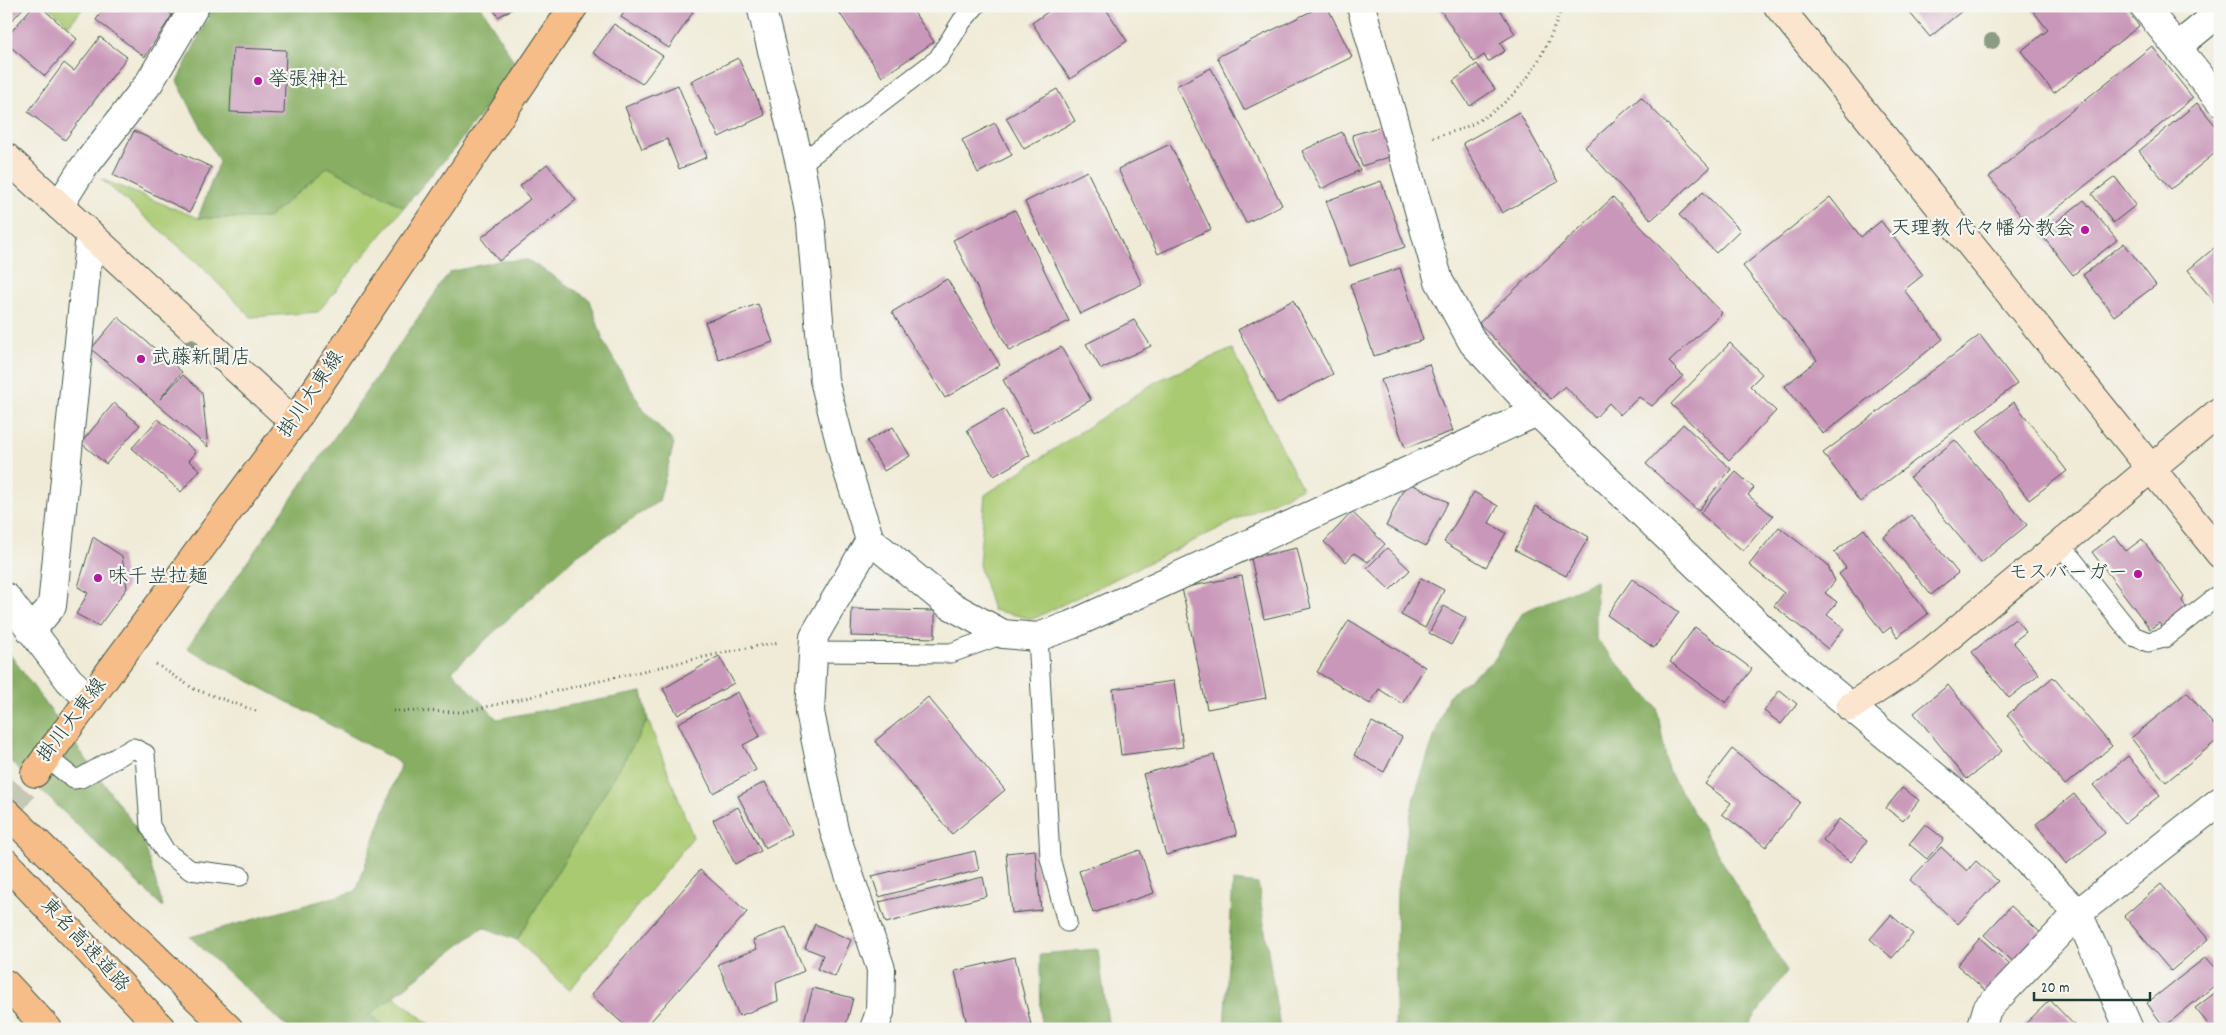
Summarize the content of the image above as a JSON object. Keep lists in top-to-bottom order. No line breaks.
{"streets":{"main road":["掛川大東線","東名高速道路"]},"places":["挙張神社","天理教 代々幡分教会","武藤新聞店","モスバーガー","味千岦拉麺"],"scale_bar":"20 m"}
